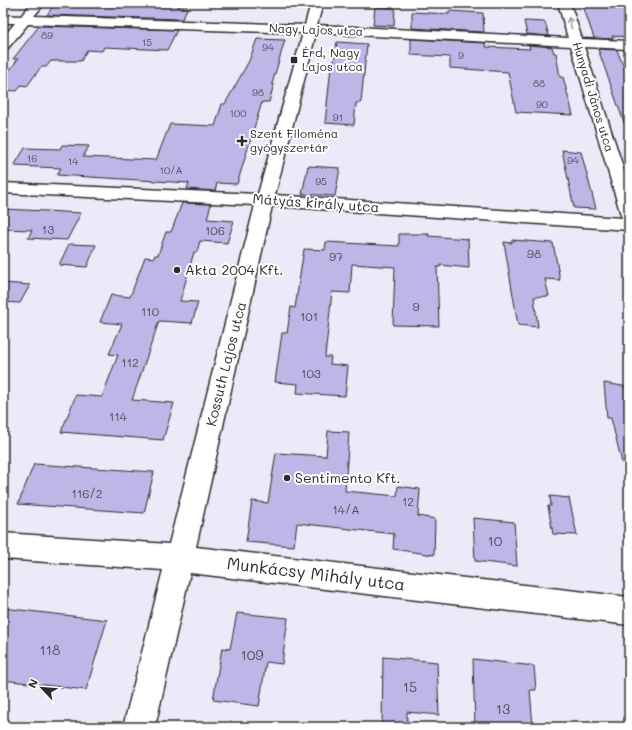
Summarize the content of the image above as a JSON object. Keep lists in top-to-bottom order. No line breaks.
{"streets":{"street":["Nagy Lajos utca","Hunyadi János utca","Mátyás király utca","Kossuth Lajos utca","Munkácsy Mihály utca"]},"crossings":[["Nagy Lajos utca","Hunyadi János utca"],["Nagy Lajos utca","Kossuth Lajos utca"],["Mátyás király utca","Kossuth Lajos utca"],["Kossuth Lajos utca","Munkácsy Mihály utca"]],"places":{"transit":["Érd, Nagy Lajos utca"],"health":["Szent Filoména gyógyszertár"],"other":["Akta 2004 Kft.","Sentimento Kft."]},"house_numbers":["89","15","94","9","88","98","90","100","91","16","94","14","10/A","95","13","106","98","97","9","110","101","112","103","114","116/2","12","14/A","10","118","109","15","13"],"north":"top left"}
